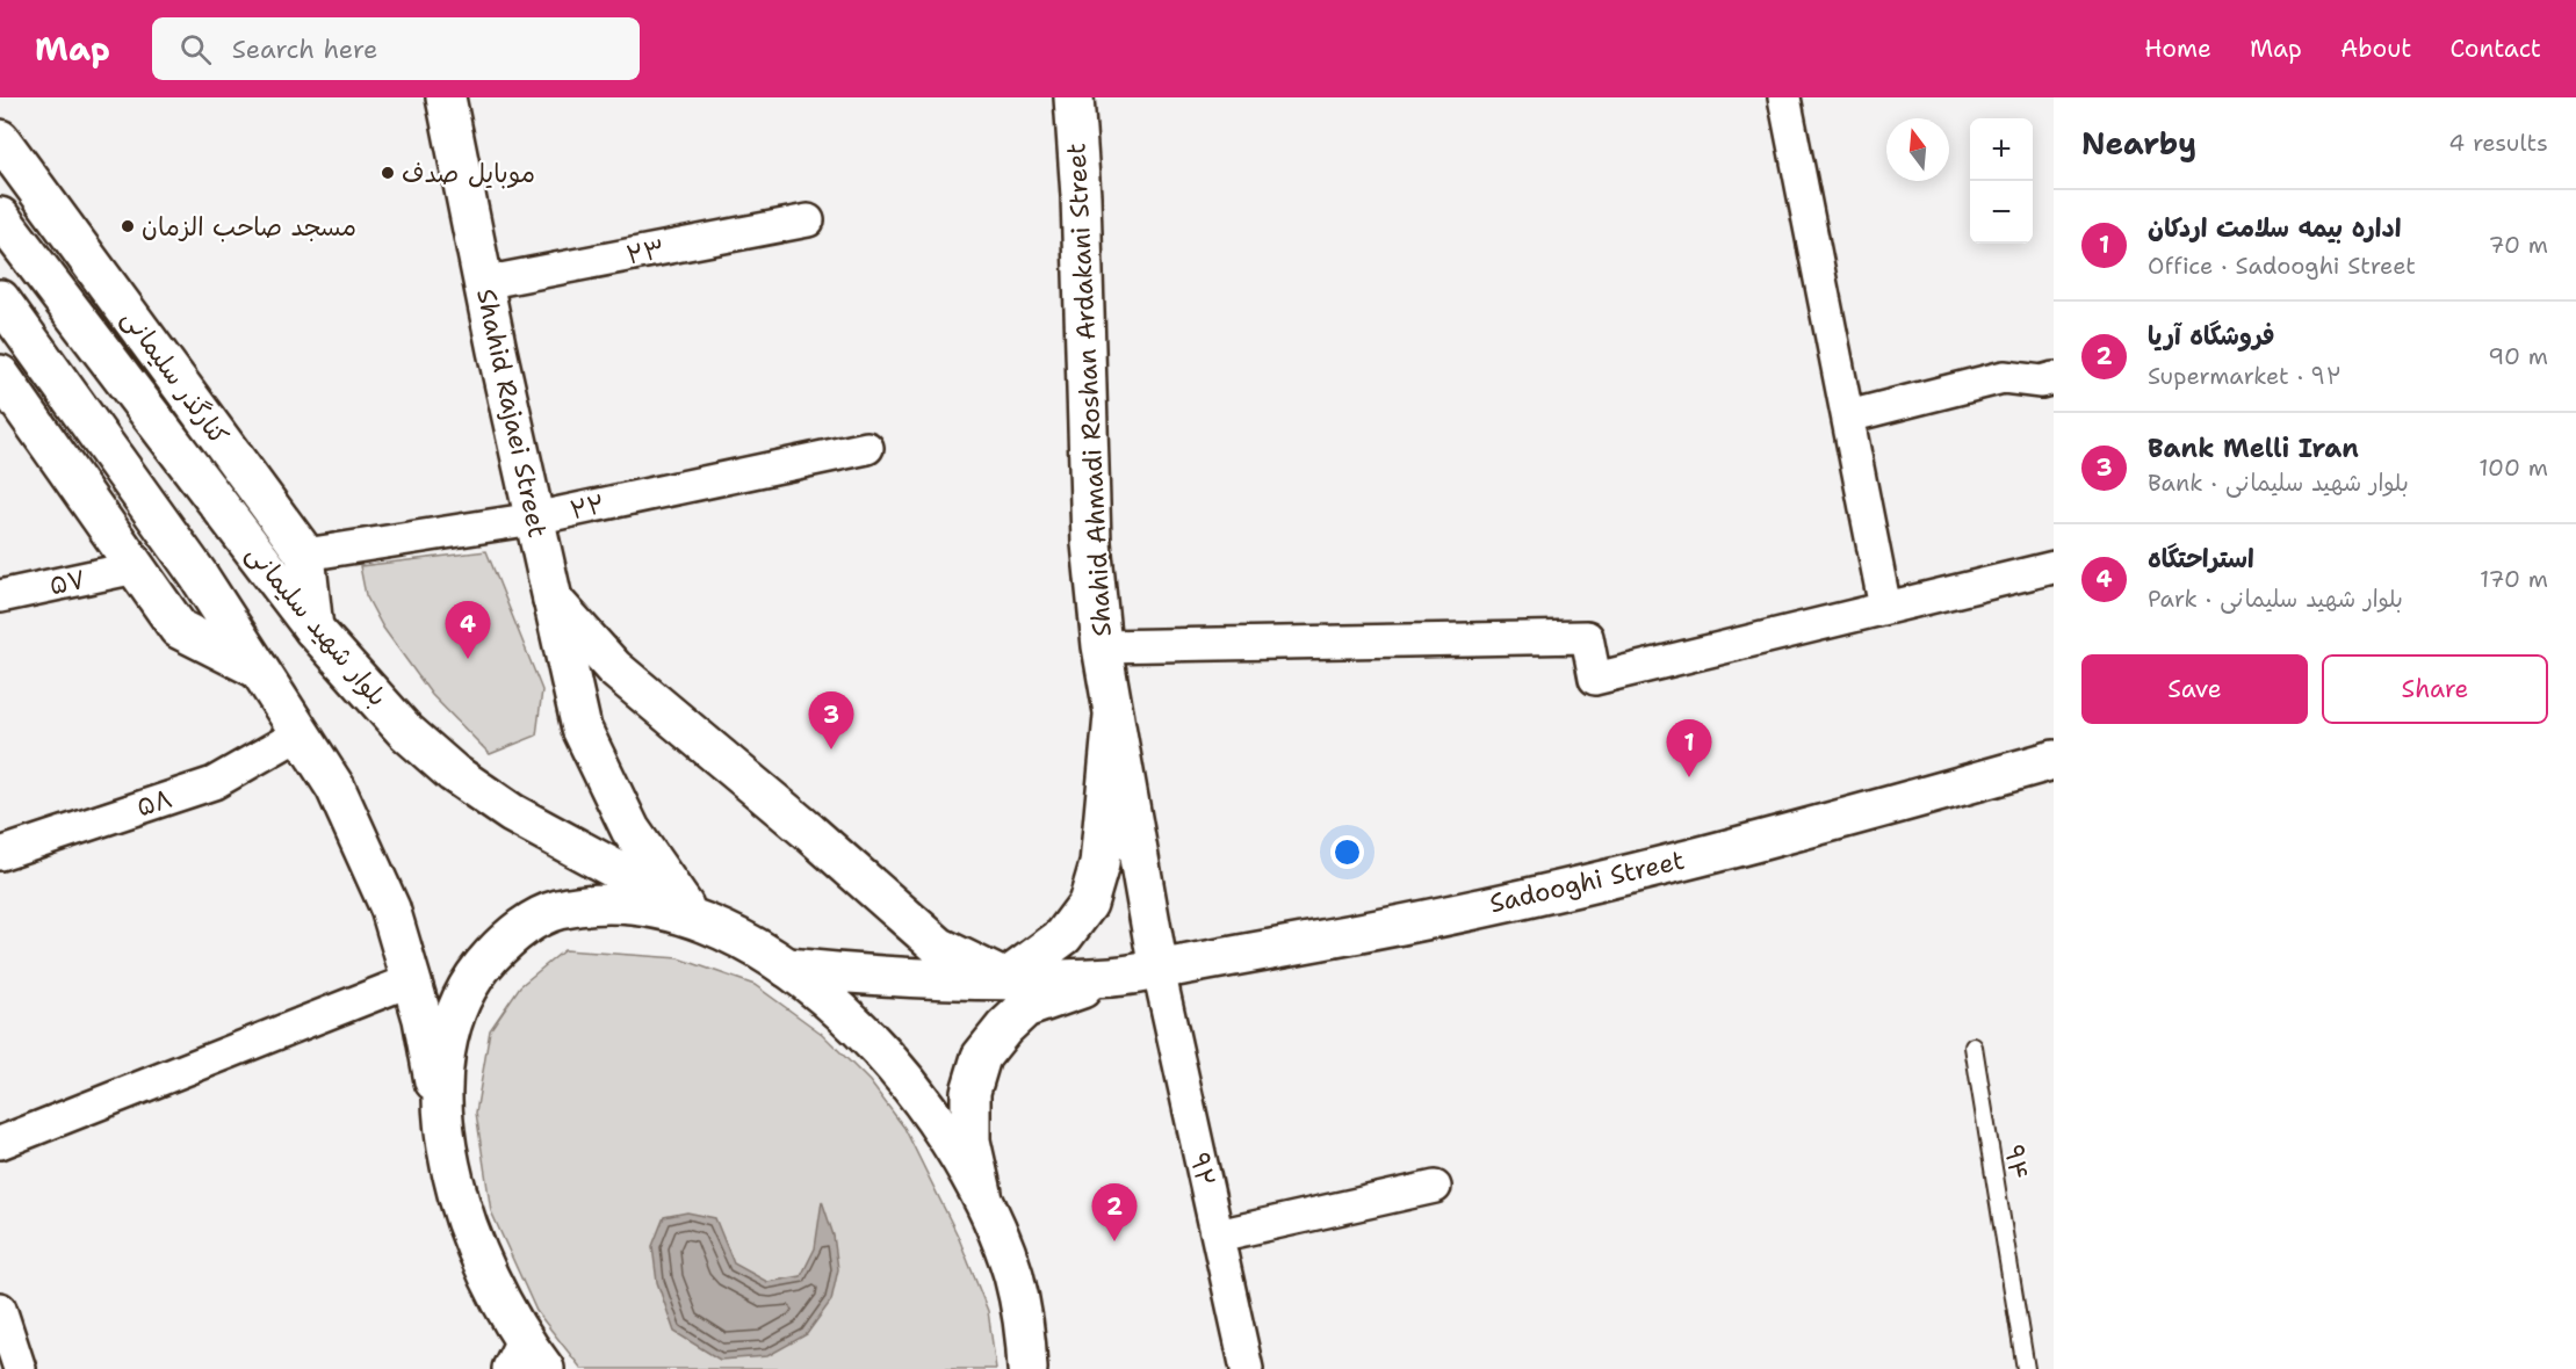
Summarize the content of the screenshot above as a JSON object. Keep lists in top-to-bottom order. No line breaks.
{"streets":{"main road":["کنارگذر سلیمانی","Shahid Ahmadi Roshan Ardakani Street","Shahid Rajaei Street","بلوار شهید سلیمانی","Sadooghi Street"],"street":["۲۳","۲۲","۵۷","۵۸","۹۲"],"lane":["۹۴"]},"crossings":[["۲۳","Shahid Rajaei Street"],["کنارگذر سلیمانی","۲۲"],["Shahid Ahmadi Roshan Ardakani Street","Sadooghi Street"],["Shahid Ahmadi Roshan Ardakani Street","۹۲"],["Shahid Rajaei Street","۲۲"],["Shahid Rajaei Street","بلوار شهید سلیمانی"],["Sadooghi Street","۹۲"]],"places":["موبایل صدف","مسجد صاحب الزمان"],"north":"top","page":{"header":"Map","search":"Search here","nav":["Home","Map","About","Contact"],"heading":["Nearby","4 results"],"map_buttons":["+","−"],"list":[{"mark":"1","name":"اداره بیمه سلامت اردکان","note":"Office · Sadooghi Street","value":"70 m"},{"mark":"2","name":"فروشگاه آریا","note":"Supermarket · ۹۲","value":"90 m"},{"mark":"3","name":"Bank Melli Iran","note":"Bank · بلوار شهید سلیمانی","value":"100 m"},{"mark":"4","name":"استراحتگاه","note":"Park · بلوار شهید سلیمانی","value":"170 m"}],"pins":["4","3","1","2"],"buttons":["Save","Share"]}}
